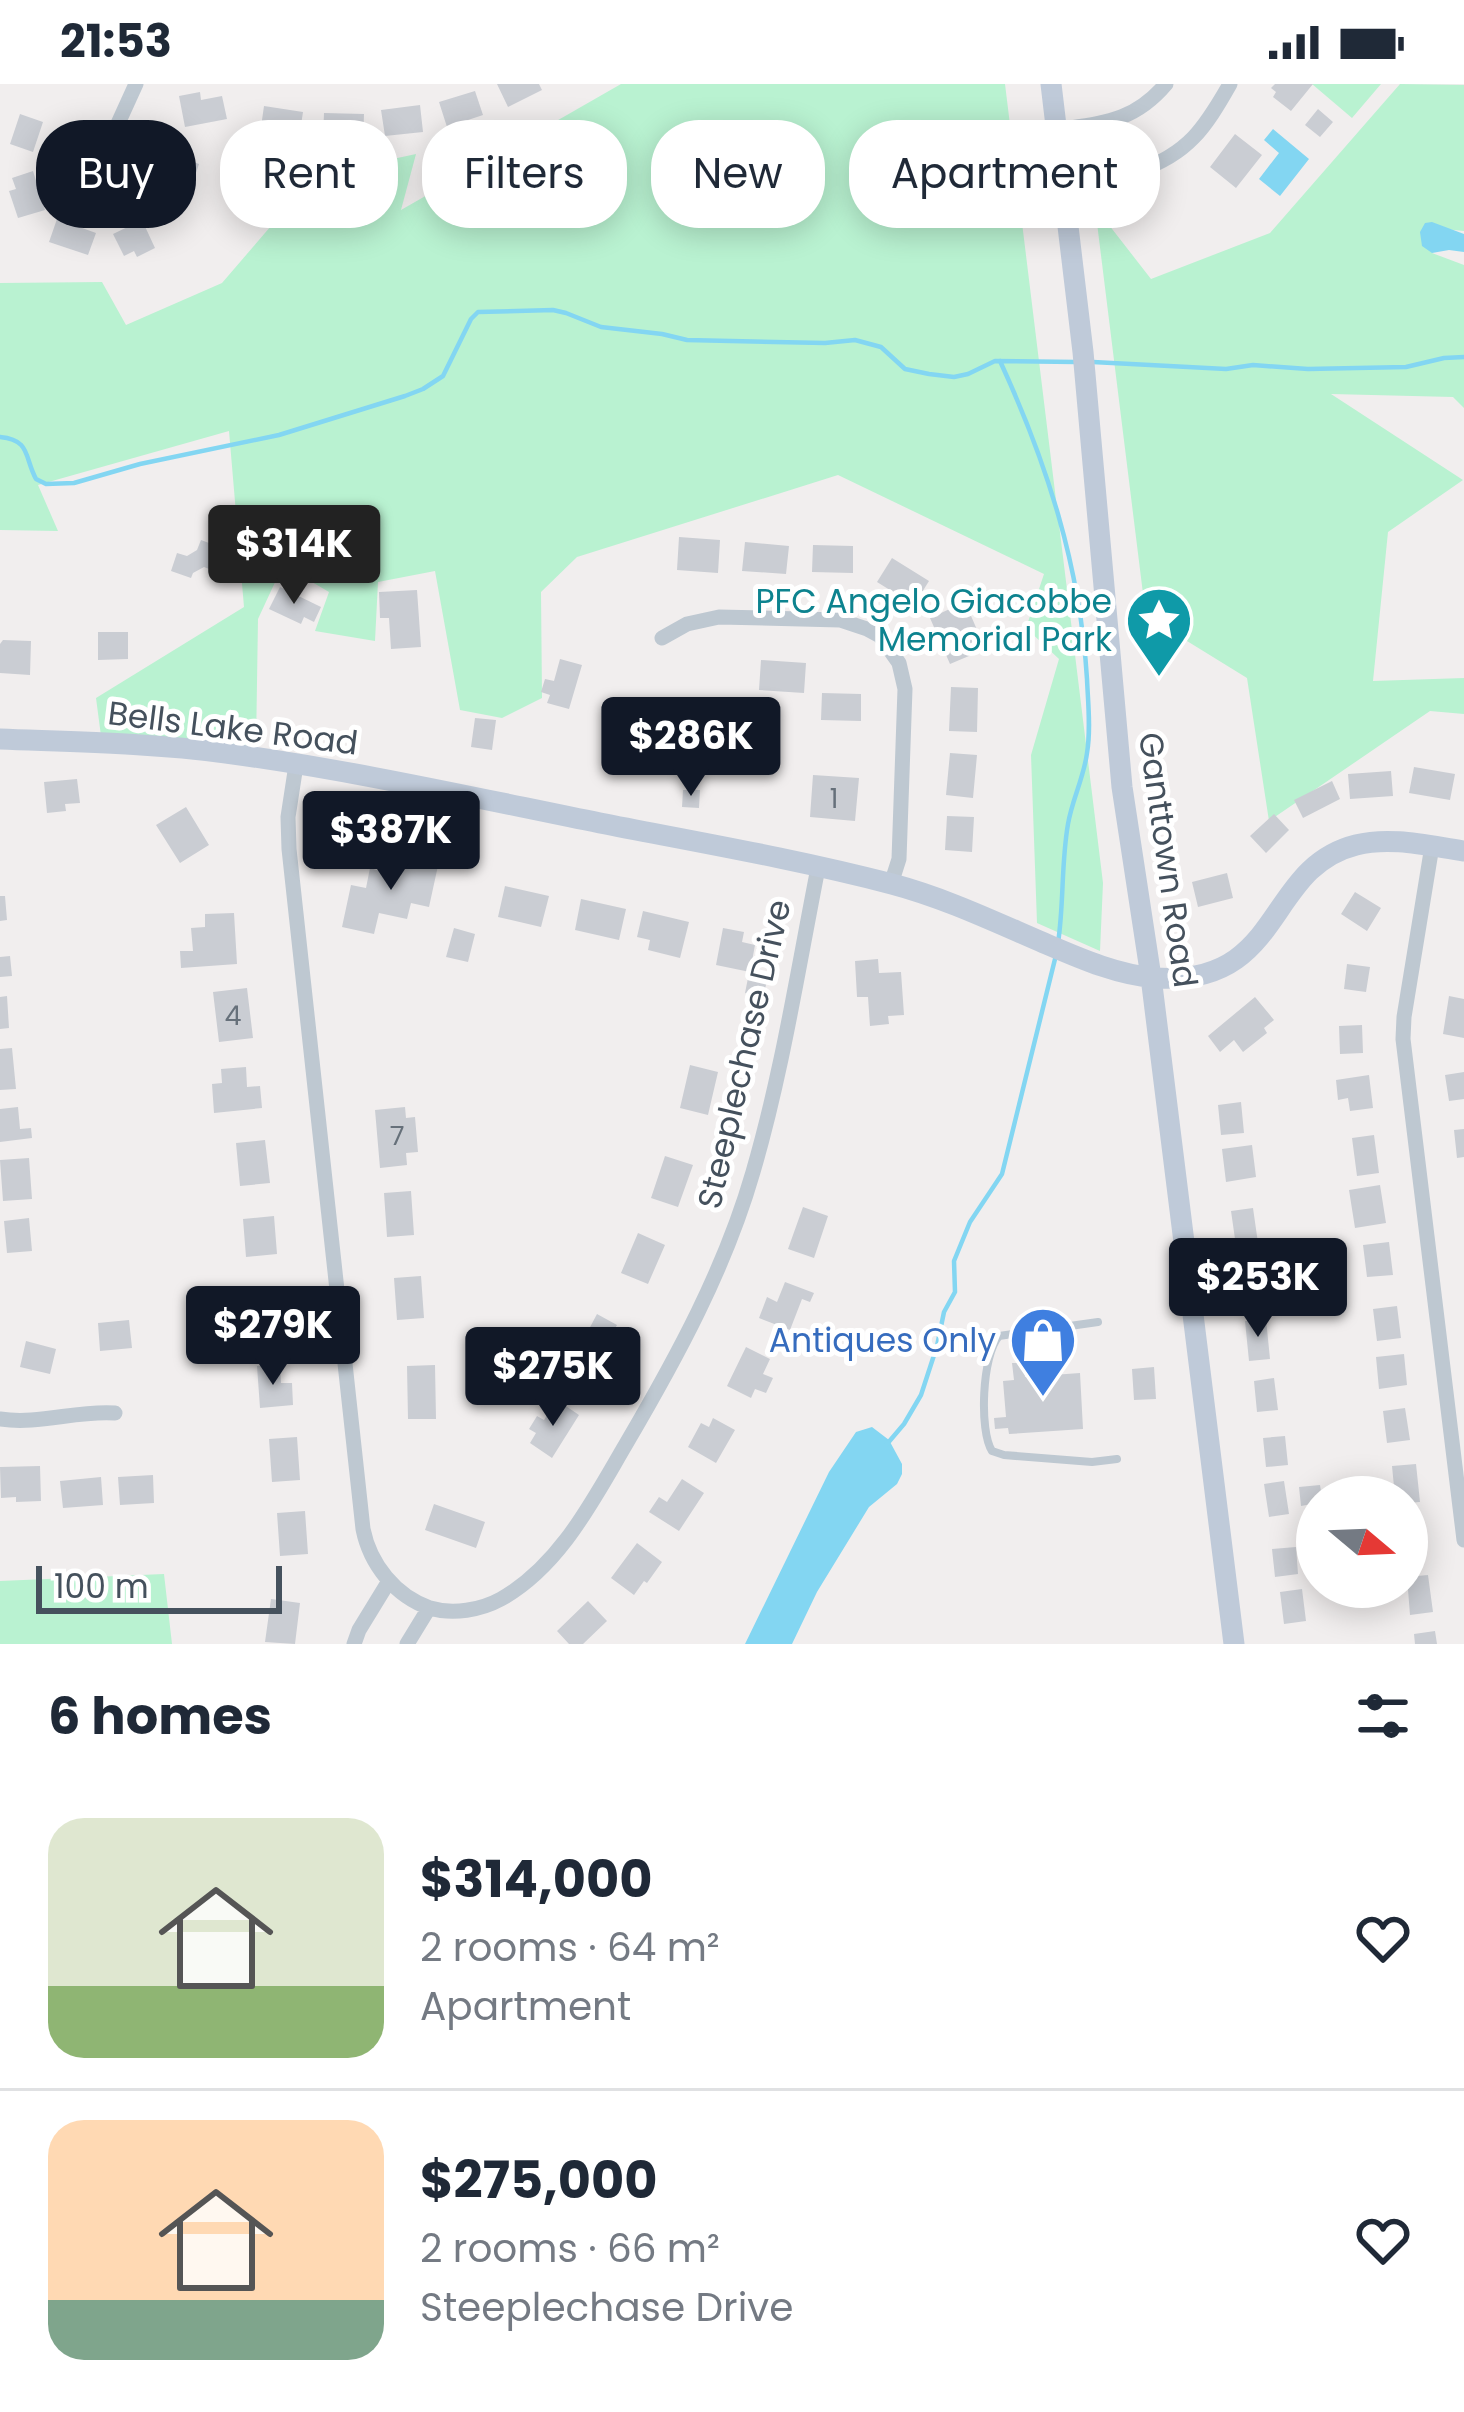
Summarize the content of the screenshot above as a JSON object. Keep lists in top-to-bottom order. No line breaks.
{"streets":{"street":["Bells Lake Road","Ganttown Road","Steeplechase Drive"]},"crossings":[["Bells Lake Road","Ganttown Road"],["Bells Lake Road","Steeplechase Drive"]],"places":{"place":["PFC Angelo Giacobbe Memorial Park"],"shop":["Antiques Only"]},"house_numbers":["1","4","7"],"scale_bar":"100 m","north":"right","page":{"status":"21:53","chip":["Buy","Rent","Filters","New","Apartment"],"price":["$314K","$286K","$387K","$253K","$279K","$275K"],"scale":"100 m","heading":"6 homes","list":[{"name":"$314,000","note":"2 rooms · 64 m² · Apartment"},{"name":"$275,000","note":"2 rooms · 66 m² · Steeplechase Drive"}]}}
